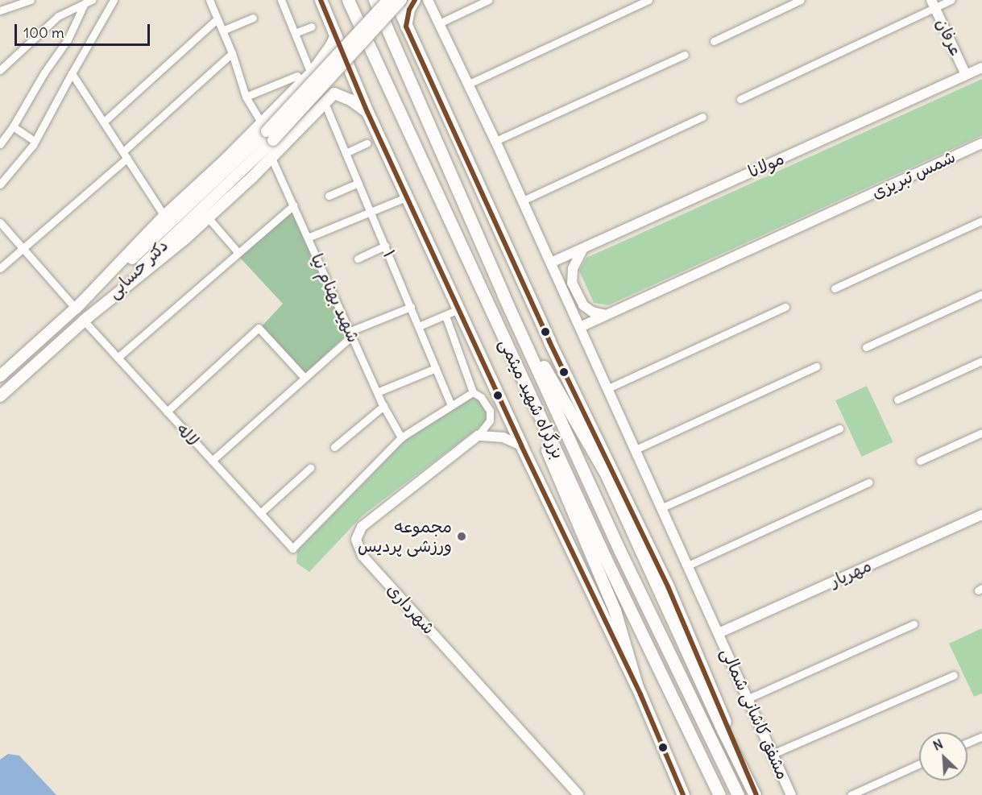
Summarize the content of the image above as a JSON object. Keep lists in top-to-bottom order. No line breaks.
{"streets":{"main road":["دکتر حسابی","بزرگراه شهید میثمی"],"street":["عرفان","مولانا","شمس تبریزی","۱","شهید بهنام نیا","لاله","مهریار","شهرداری","مشفق کاشانی شمالی"]},"crossings":[["عرفان","مولانا"],["مولانا","مشفق کاشانی شمالی"],["شمس تبریزی","مشفق کاشانی شمالی"],["دکتر حسابی","لاله"],["شهید بهنام نیا","لاله"],["مهریار","مشفق کاشانی شمالی"]],"places":["مجموعه ورزشی پردیس"],"scale_bar":"100 m","north":"top left"}
